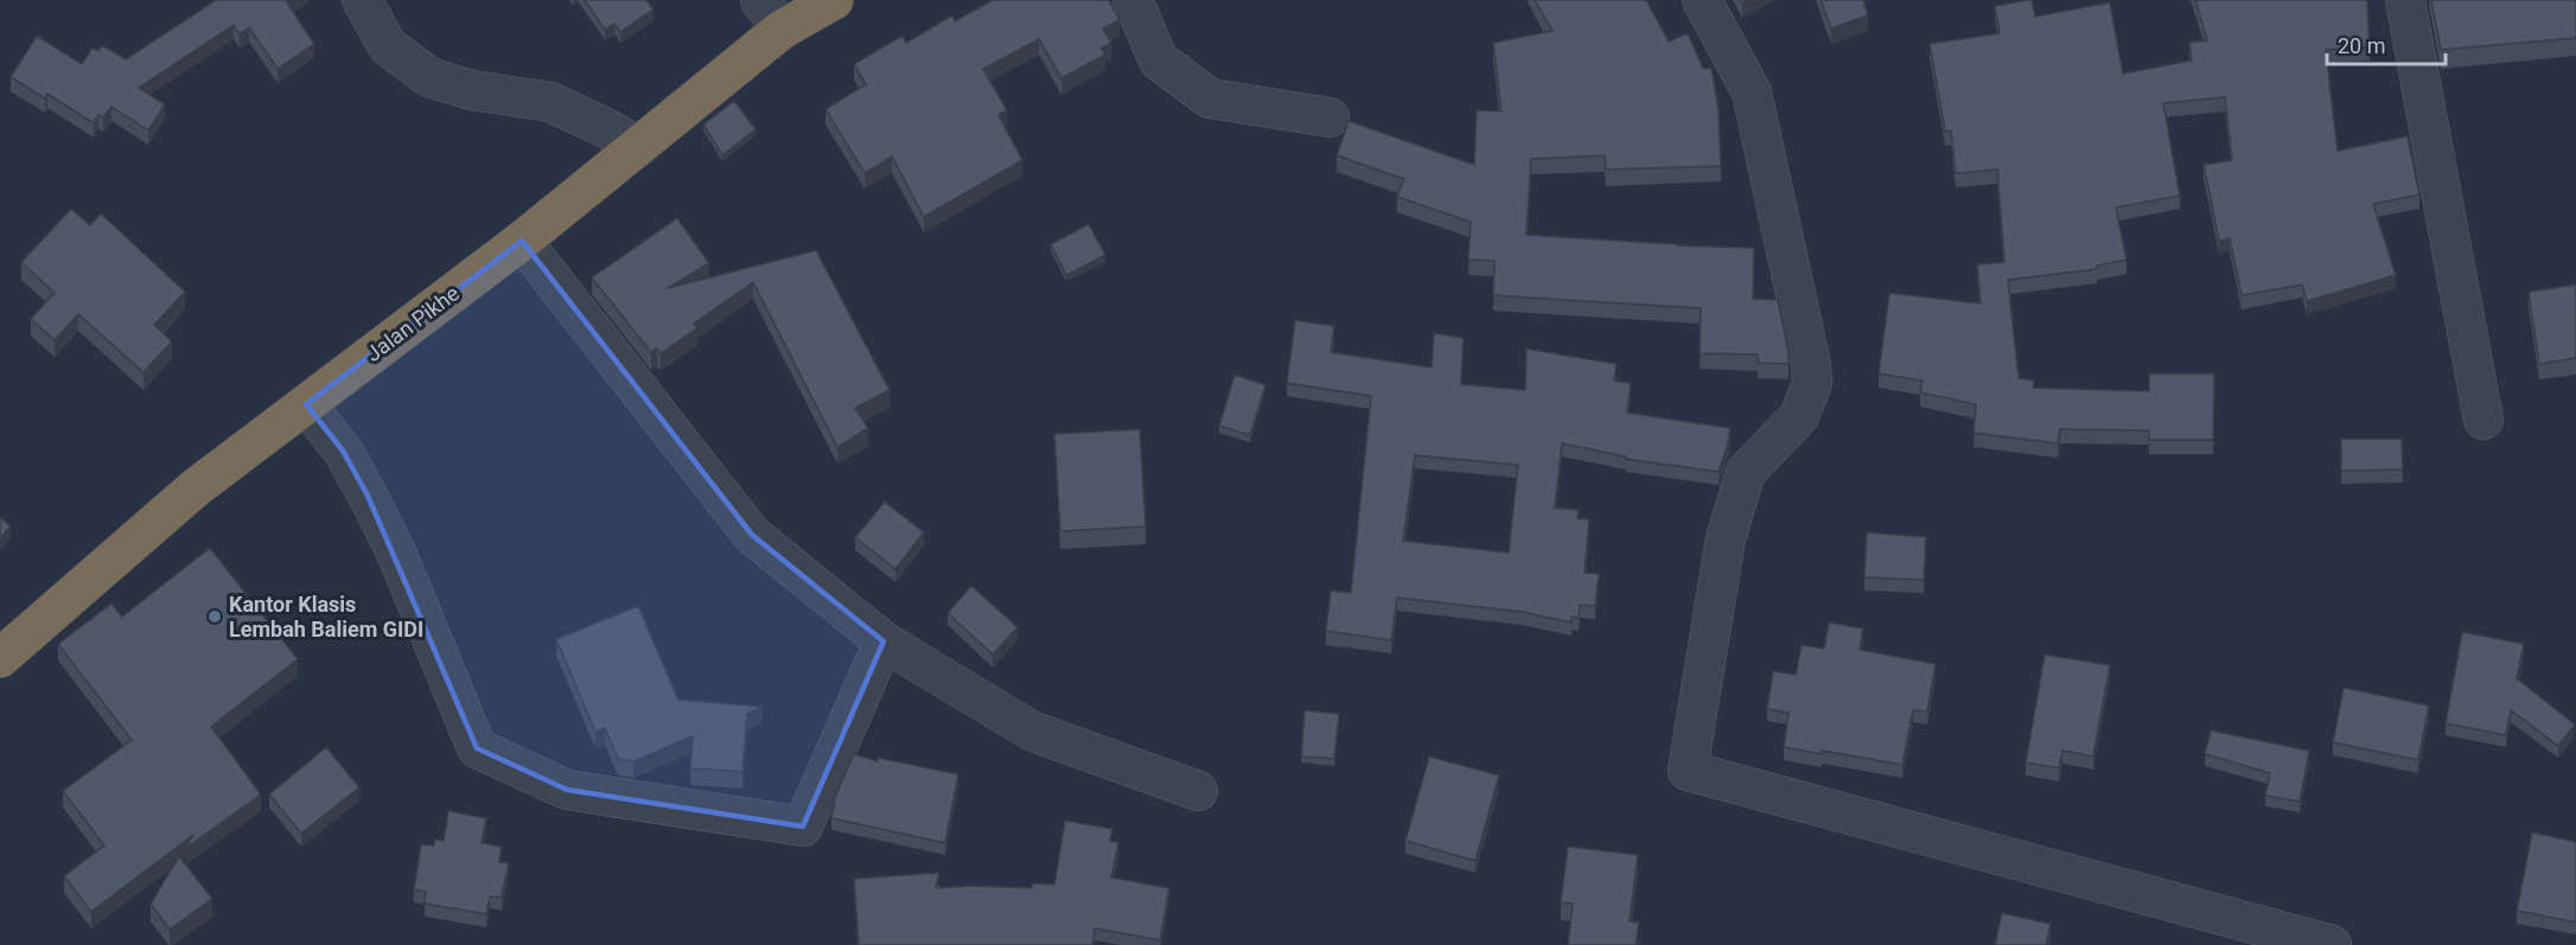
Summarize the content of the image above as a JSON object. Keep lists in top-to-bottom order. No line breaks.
{"streets":{"highway":["Jalan Pikhe"]},"places":["Kantor Klasis Lembah Baliem GIDI"],"scale_bar":"20 m"}
